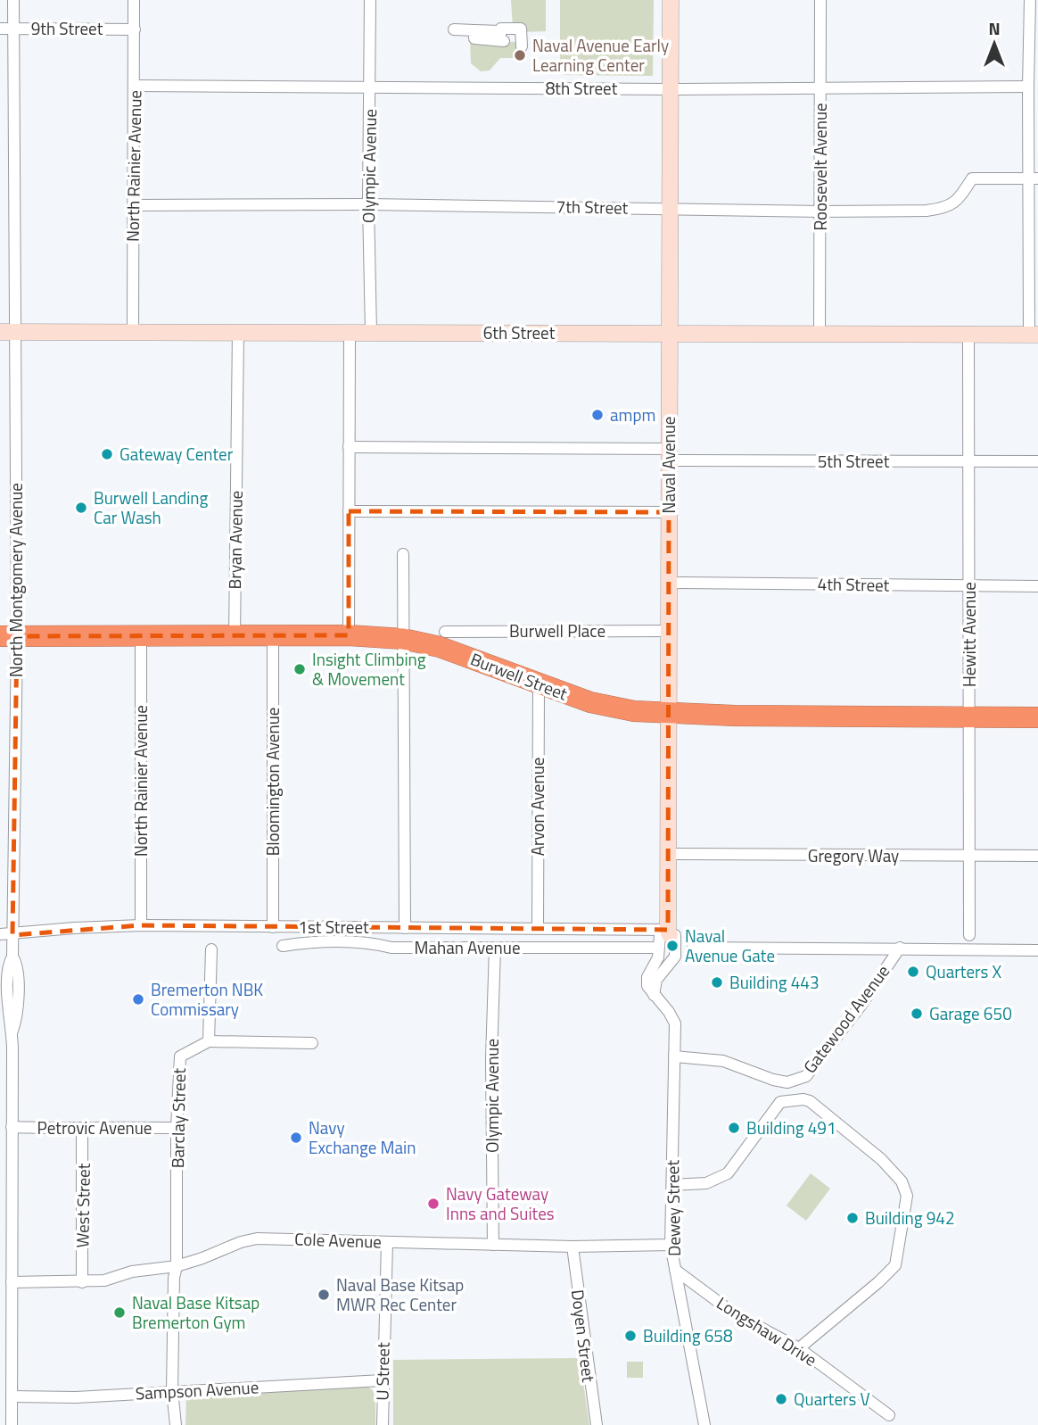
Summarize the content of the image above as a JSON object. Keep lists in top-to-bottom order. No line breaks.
{"streets":{"highway":["Burwell Street"],"main road":["6th Street","Naval Avenue"],"street":["9th Street","8th Street","North Rainier Avenue","Olympic Avenue","Roosevelt Avenue","7th Street","5th Street","Bryan Avenue","North Montgomery Avenue","4th Street","Burwell Place","Hewitt Avenue","Bloomington Avenue","Arvon Avenue","Gregory Way","1st Street","Mahan Avenue","Gatewood Avenue","Barclay Street","Petrovic Avenue","West Street","Dewey Street","Cole Avenue","Longshaw Drive","Doyen Street","U Street","Sampson Avenue"]},"crossings":[["9th Street","North Rainier Avenue"],["9th Street","North Montgomery Avenue"],["8th Street","North Rainier Avenue"],["8th Street","Olympic Avenue"],["8th Street","Roosevelt Avenue"],["8th Street","Naval Avenue"],["North Rainier Avenue","7th Street"],["North Rainier Avenue","6th Street"],["North Rainier Avenue","Burwell Street"],["North Rainier Avenue","1st Street"],["Olympic Avenue","7th Street"],["Olympic Avenue","6th Street"],["Olympic Avenue","Mahan Avenue"],["Olympic Avenue","Cole Avenue"],["Roosevelt Avenue","7th Street"],["Roosevelt Avenue","6th Street"],["7th Street","Naval Avenue"],["6th Street","Naval Avenue"],["6th Street","Bryan Avenue"],["6th Street","North Montgomery Avenue"],["6th Street","Hewitt Avenue"],["5th Street","Naval Avenue"],["5th Street","Hewitt Avenue"],["Naval Avenue","4th Street"],["Naval Avenue","Burwell Place"],["Naval Avenue","Burwell Street"],["Naval Avenue","Gregory Way"],["Naval Avenue","1st Street"],["Naval Avenue","Mahan Avenue"],["Bryan Avenue","Burwell Street"],["North Montgomery Avenue","Burwell Street"],["North Montgomery Avenue","1st Street"],["North Montgomery Avenue","Petrovic Avenue"],["North Montgomery Avenue","Cole Avenue"],["North Montgomery Avenue","Sampson Avenue"],["4th Street","Hewitt Avenue"],["Hewitt Avenue","Burwell Street"],["Hewitt Avenue","Gregory Way"],["Burwell Street","Bloomington Avenue"],["Burwell Street","Arvon Avenue"],["Bloomington Avenue","1st Street"],["Arvon Avenue","1st Street"],["1st Street","Mahan Avenue"],["Gatewood Avenue","Dewey Street"],["Barclay Street","Petrovic Avenue"],["Barclay Street","Cole Avenue"],["Barclay Street","Sampson Avenue"],["Petrovic Avenue","West Street"],["West Street","Cole Avenue"],["Dewey Street","Cole Avenue"],["Dewey Street","Longshaw Drive"],["Cole Avenue","Doyen Street"],["Cole Avenue","U Street"],["U Street","Sampson Avenue"]],"places":["Naval Avenue Early Learning Center","ampm","Gateway Center","Burwell Landing Car Wash","Insight Climbing & Movement","Naval Avenue Gate","Quarters X","Building 443","Bremerton NBK Commissary","Garage 650","Building 491","Navy Exchange Main","Navy Gateway Inns and Suites","Building 942","Naval Base Kitsap MWR Rec Center","Naval Base Kitsap Bremerton Gym","Building 658","Quarters V"],"north":"top"}
